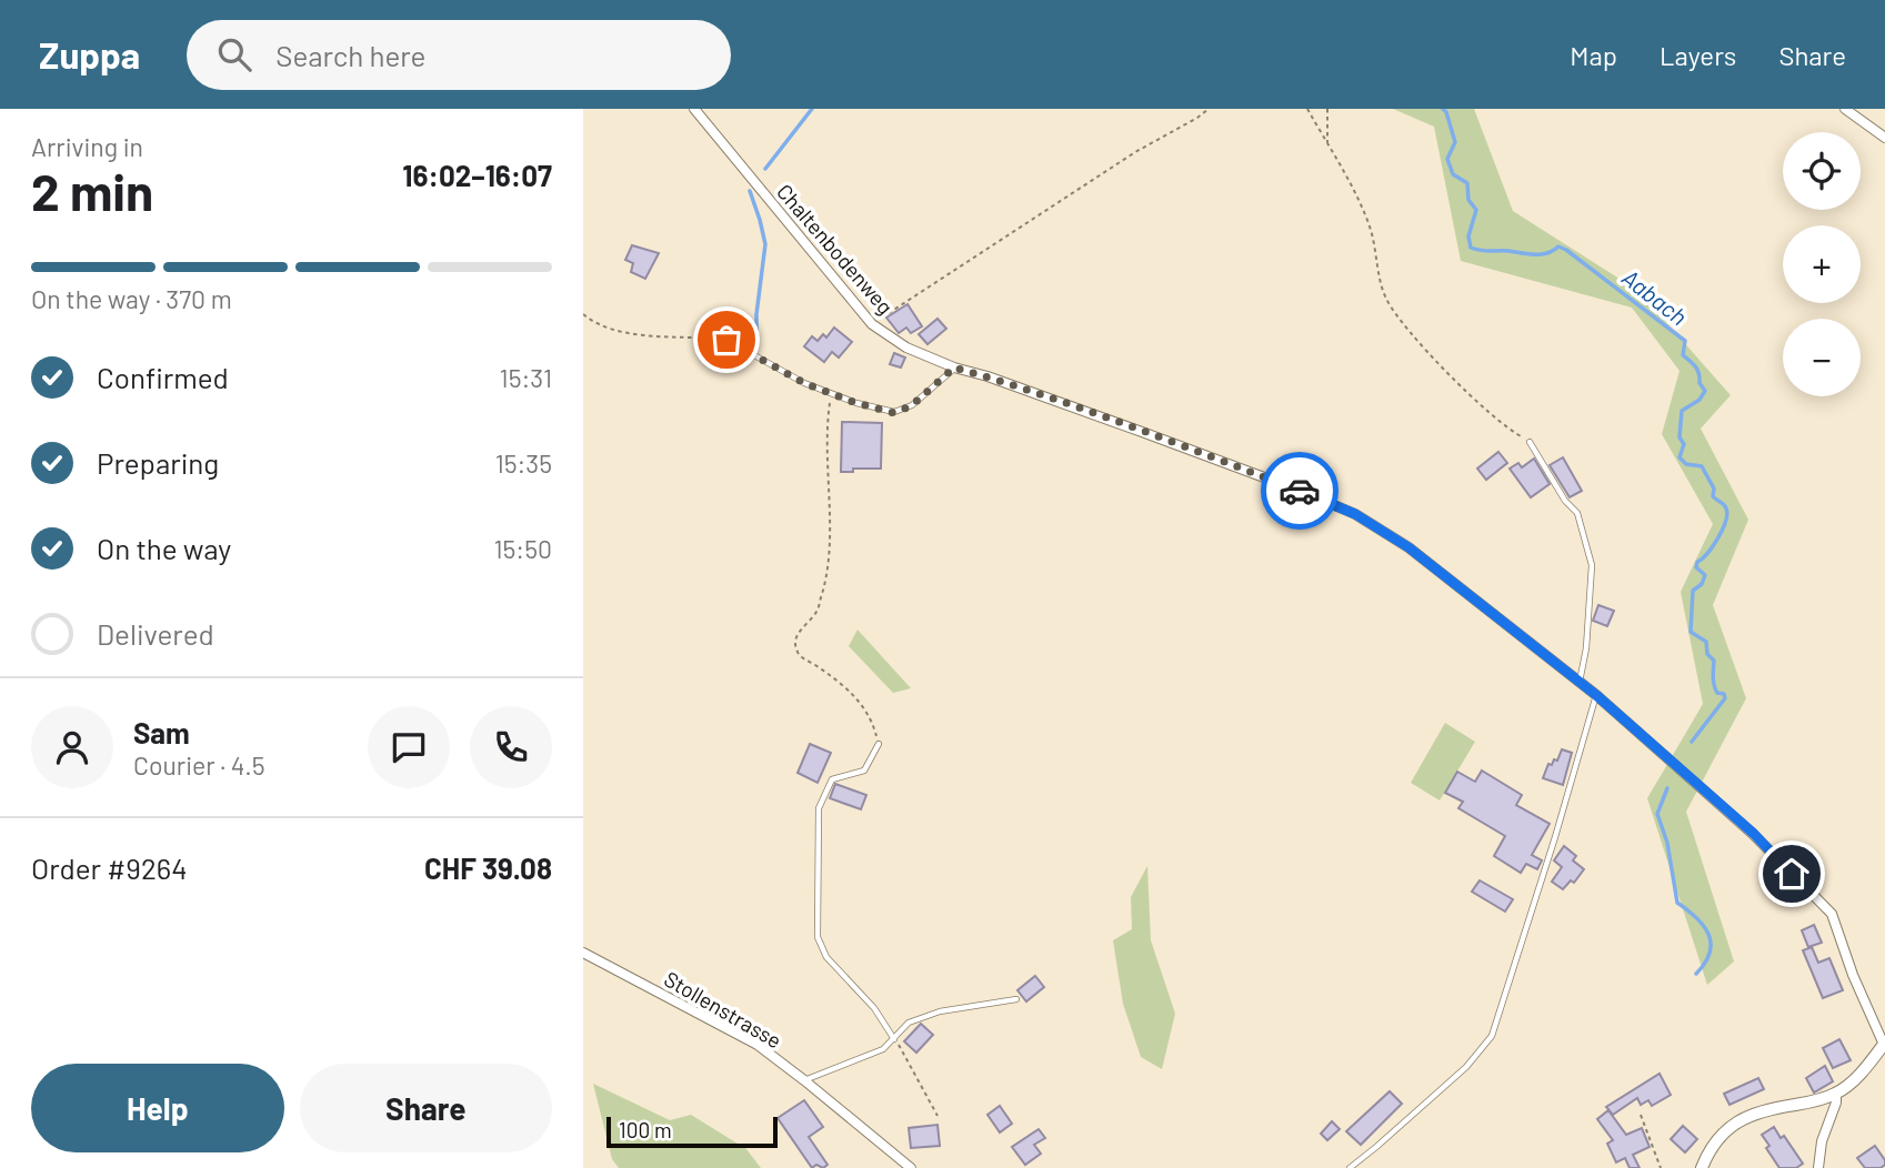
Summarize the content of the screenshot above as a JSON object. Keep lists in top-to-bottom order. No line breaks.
{"streets":{"street":["Chaltenbodenweg","Stollenstrasse"]},"water":["Aabach"],"scale_bar":"100 m","page":{"header":"Zuppa","search":"Search here","nav":["Map","Layers","Share"],"heading":["2 min","Arriving in","16:02–16:07"],"panel":["Sam","Courier · 4.5","Order #9264","CHF 39.08"],"map_buttons":["+","−"],"bar":"On the way · 370 m","list":[["Confirmed","15:31"],["Preparing","15:35"],["On the way","15:50"],"Delivered"],"buttons":["Help","Share"],"scale":"100 m"}}
